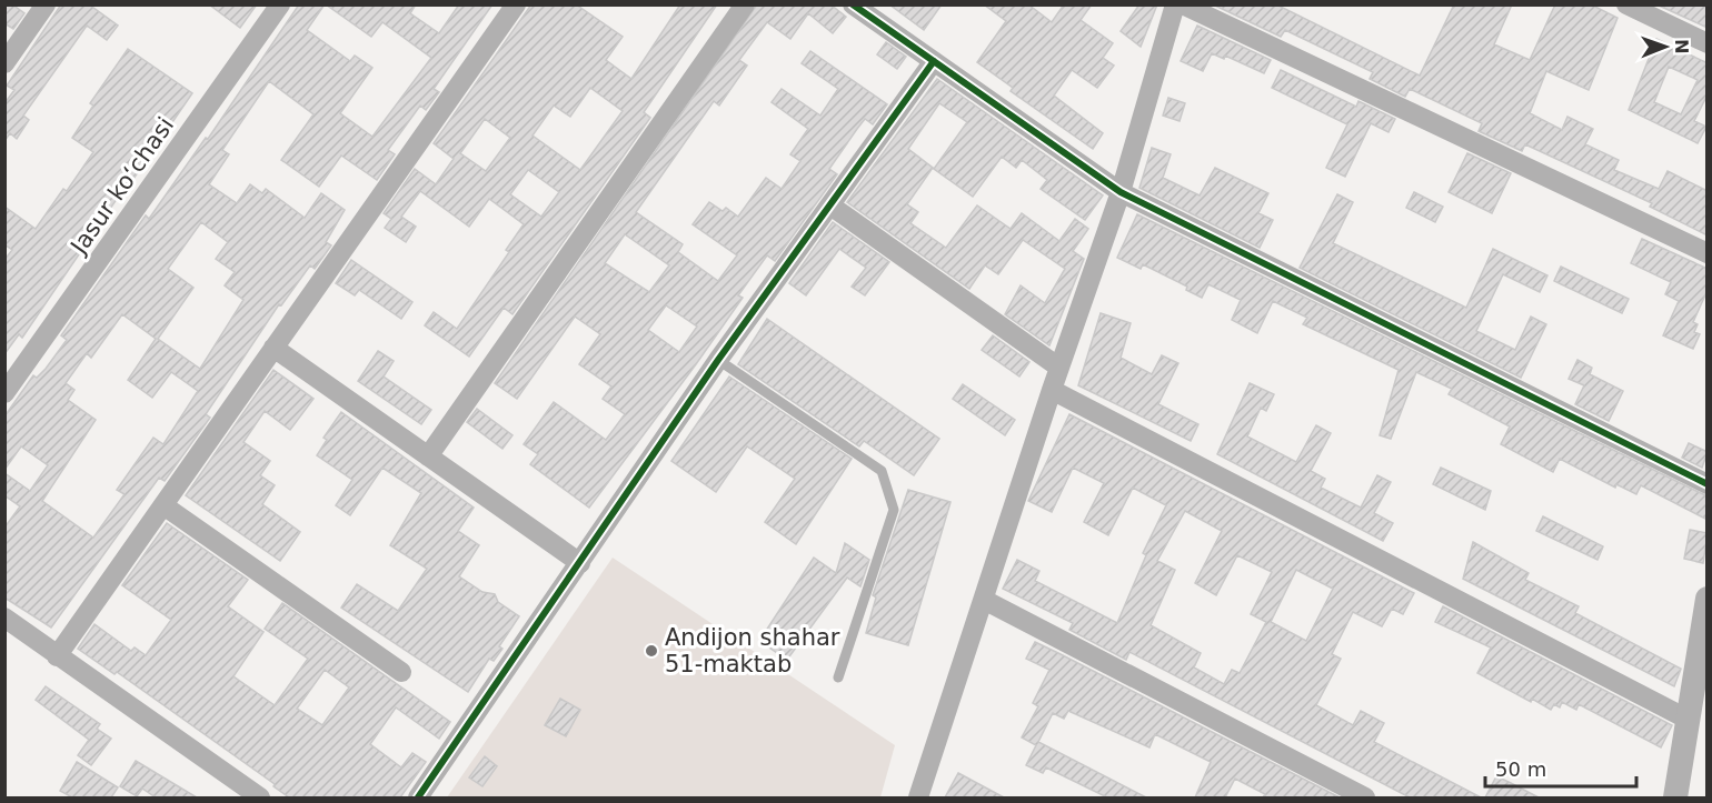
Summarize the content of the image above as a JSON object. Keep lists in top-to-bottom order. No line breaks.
{"streets":{"street":["Jasur koʻchasi"]},"places":["Andijon shahar 51-maktab"],"scale_bar":"50 m","north":"right"}
